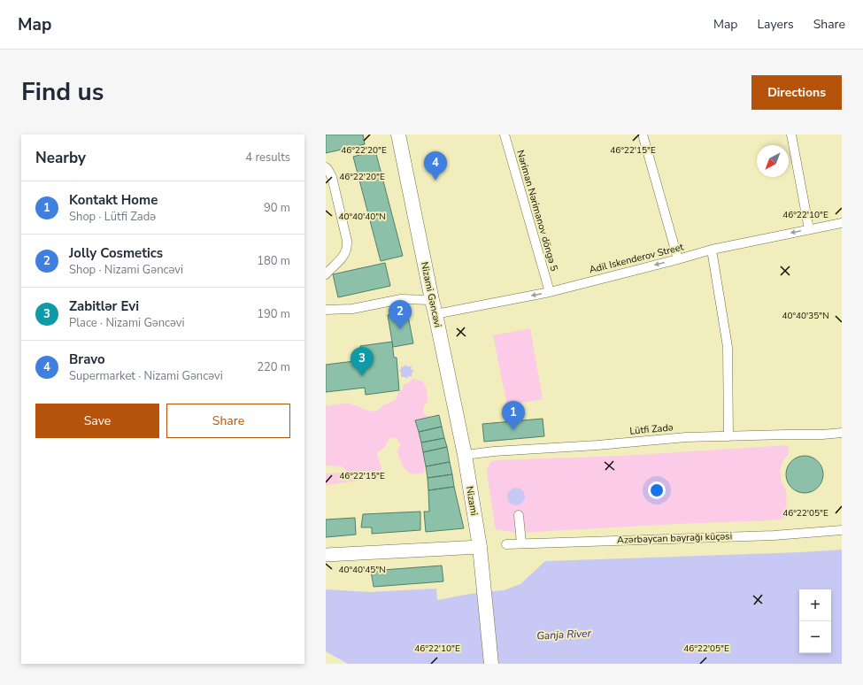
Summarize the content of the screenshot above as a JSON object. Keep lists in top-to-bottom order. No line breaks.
{"streets":{"main road":["Nizami Gəncəvi","Nizami"],"street":["Nəriman Nərimanov döngə 5","Adil Iskenderov Street","Lütfi Zadə","Azərbaycan bayrağı küçəsi"]},"crossings":[["Nəriman Nərimanov döngə 5","Adil Iskenderov Street"],["Adil Iskenderov Street","Nizami Gəncəvi"],["Nizami Gəncəvi","Lütfi Zadə"],["Nizami Gəncəvi","Nizami"],["Lütfi Zadə","Nizami"]],"one_way":["Adil Iskenderov Street"],"water":["Ganja River"],"north":"bottom left","page":{"header":"Map","nav":["Map","Layers","Share"],"title":"Find us","buttons":["Directions",["Save","Share"]],"heading":["Nearby","4 results"],"pins":["4","2","3","1"],"list":[{"mark":"1","name":"Kontakt Home","note":"Shop · Lütfi Zadə","value":"90 m"},{"mark":"2","name":"Jolly Cosmetics","note":"Shop · Nizami Gəncəvi","value":"180 m"},{"mark":"3","name":"Zabitlər Evi","note":"Place · Nizami Gəncəvi","value":"190 m"},{"mark":"4","name":"Bravo","note":"Supermarket · Nizami Gəncəvi","value":"220 m"}],"map_buttons":["+","−"]},"coordinates":["46°22'20\"E","46°22'15\"E","46°22'10\"E","40°40'40\"N","40°40'35\"N","46°22'05\"E","40°40'45\"N"]}
